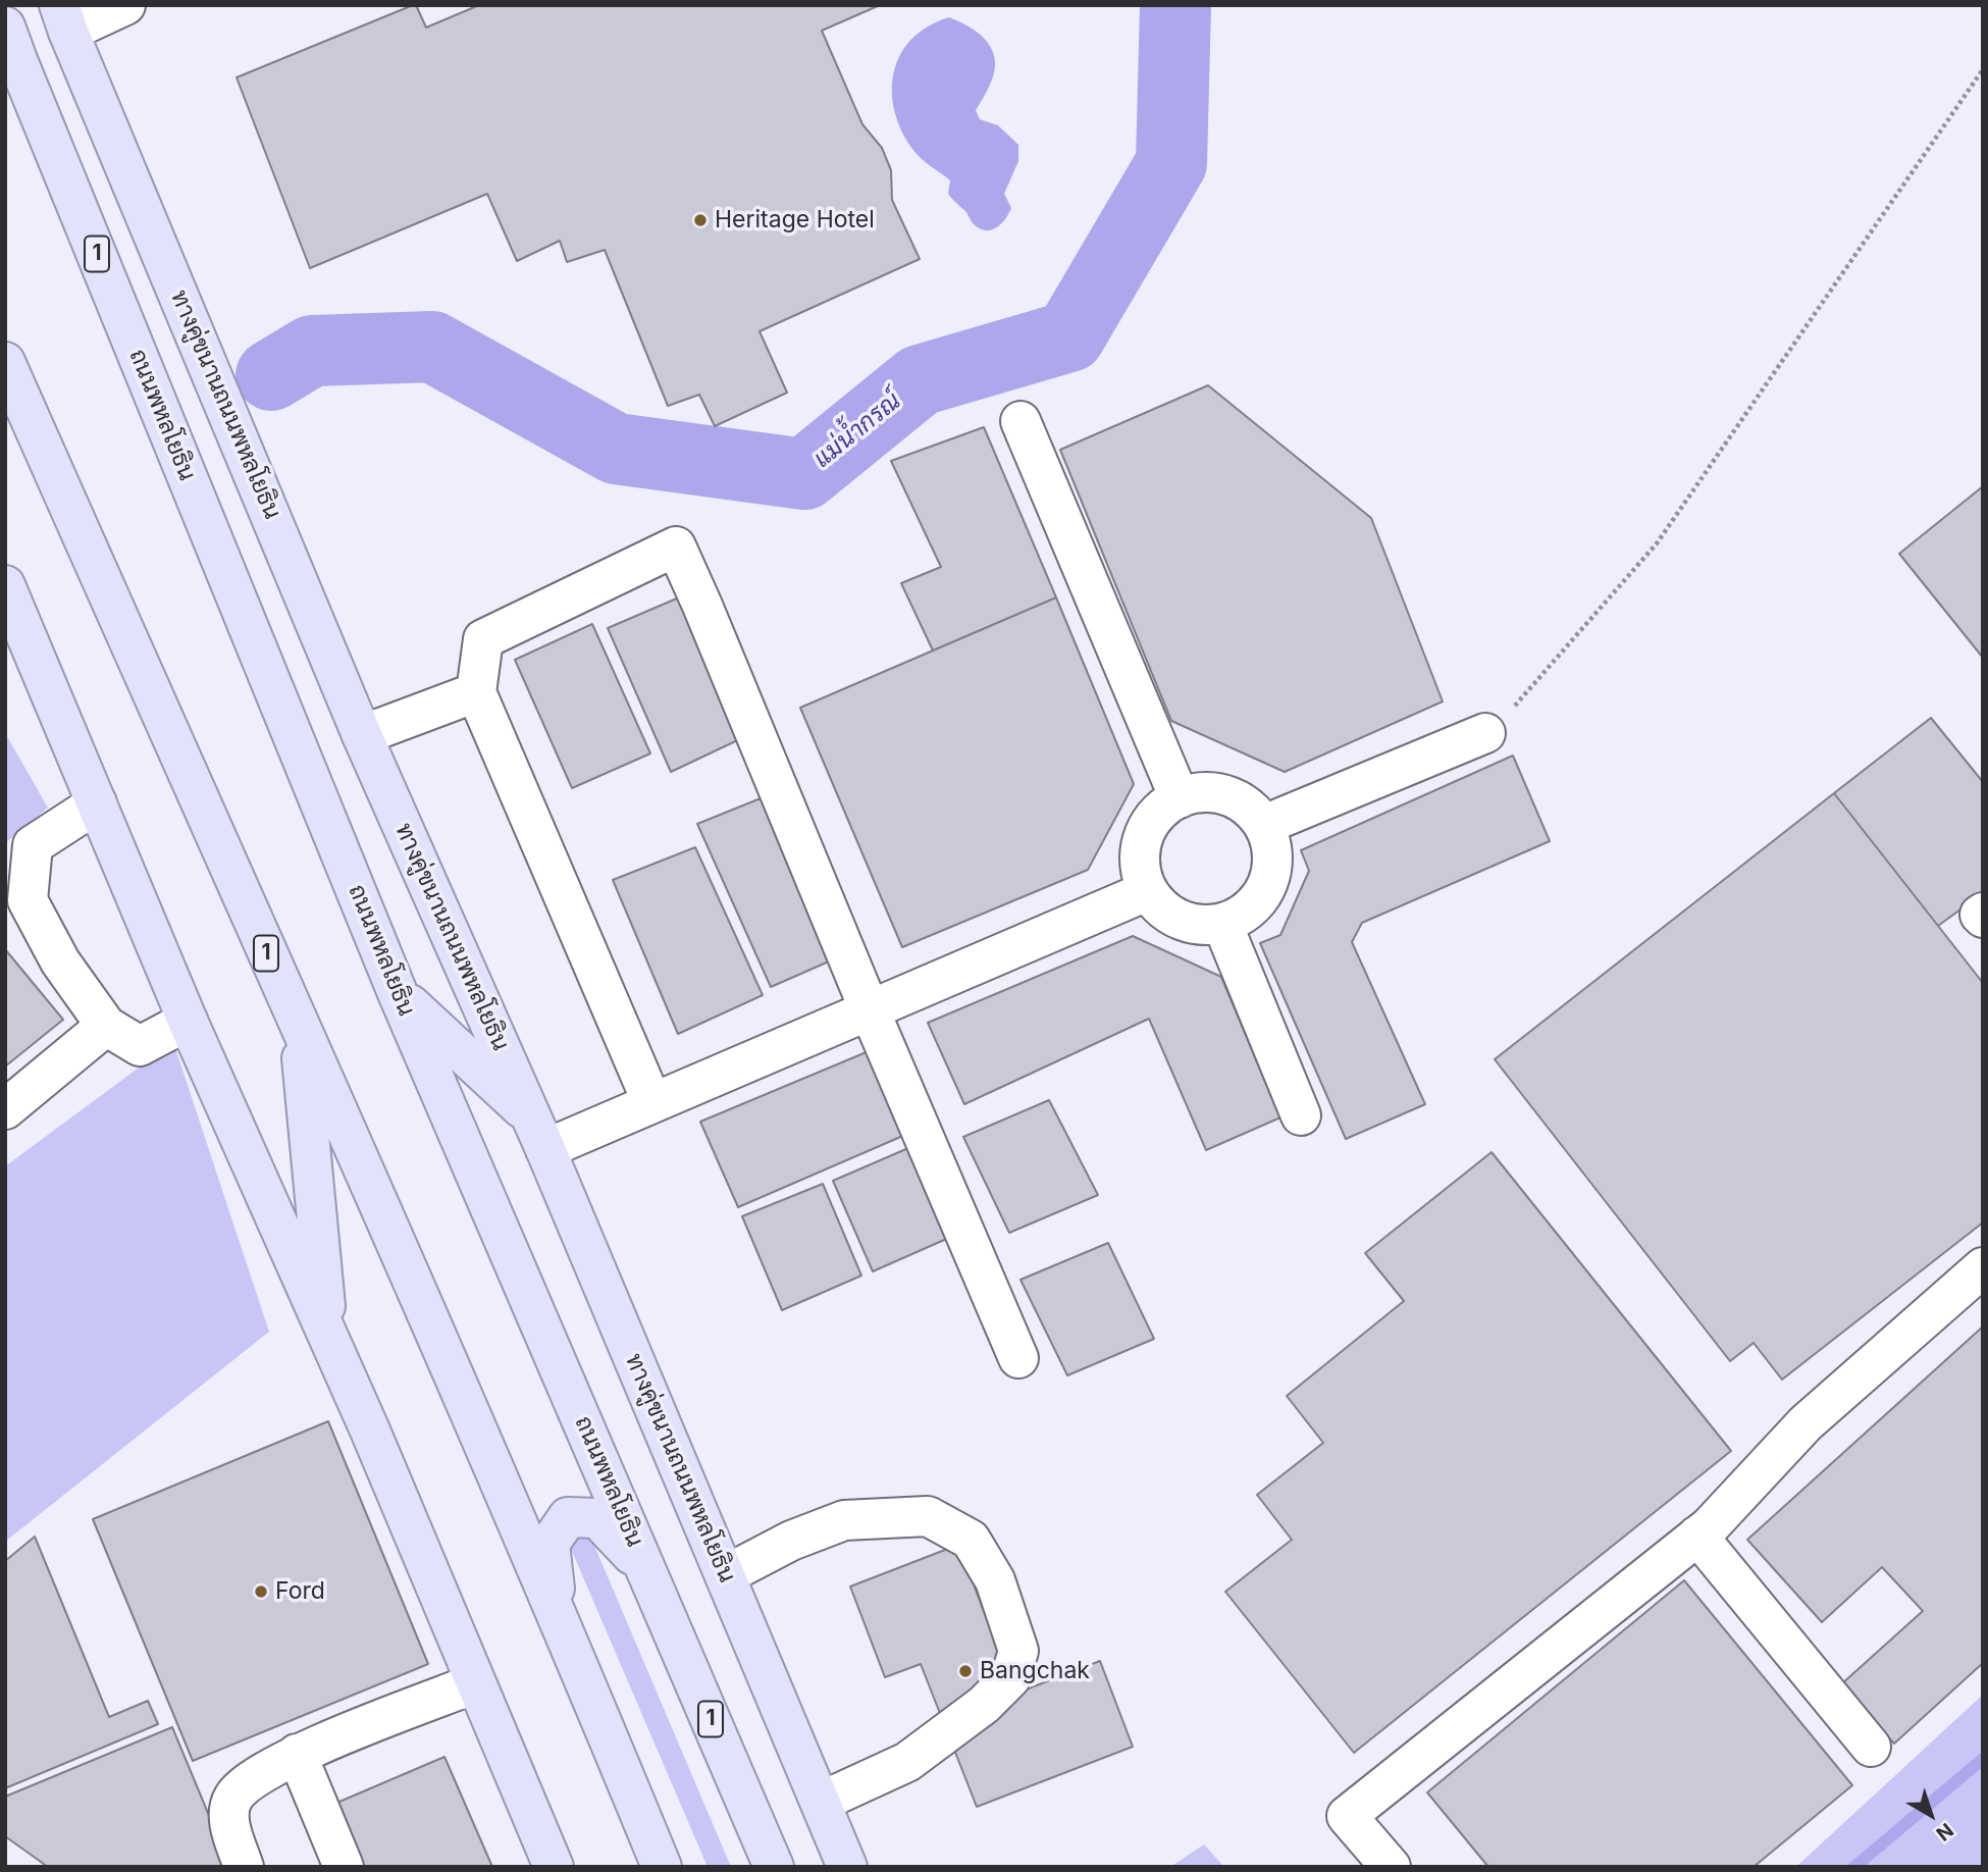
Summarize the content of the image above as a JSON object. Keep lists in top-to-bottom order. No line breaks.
{"streets":{"main road":["1","ทางคู่ขนานถนนพหลโยธิน","ถนนพหลโยธิน"]},"water":["แม่น้ำกรณ์"],"places":["Heritage Hotel","Ford","Bangchak"],"north":"bottom right"}
